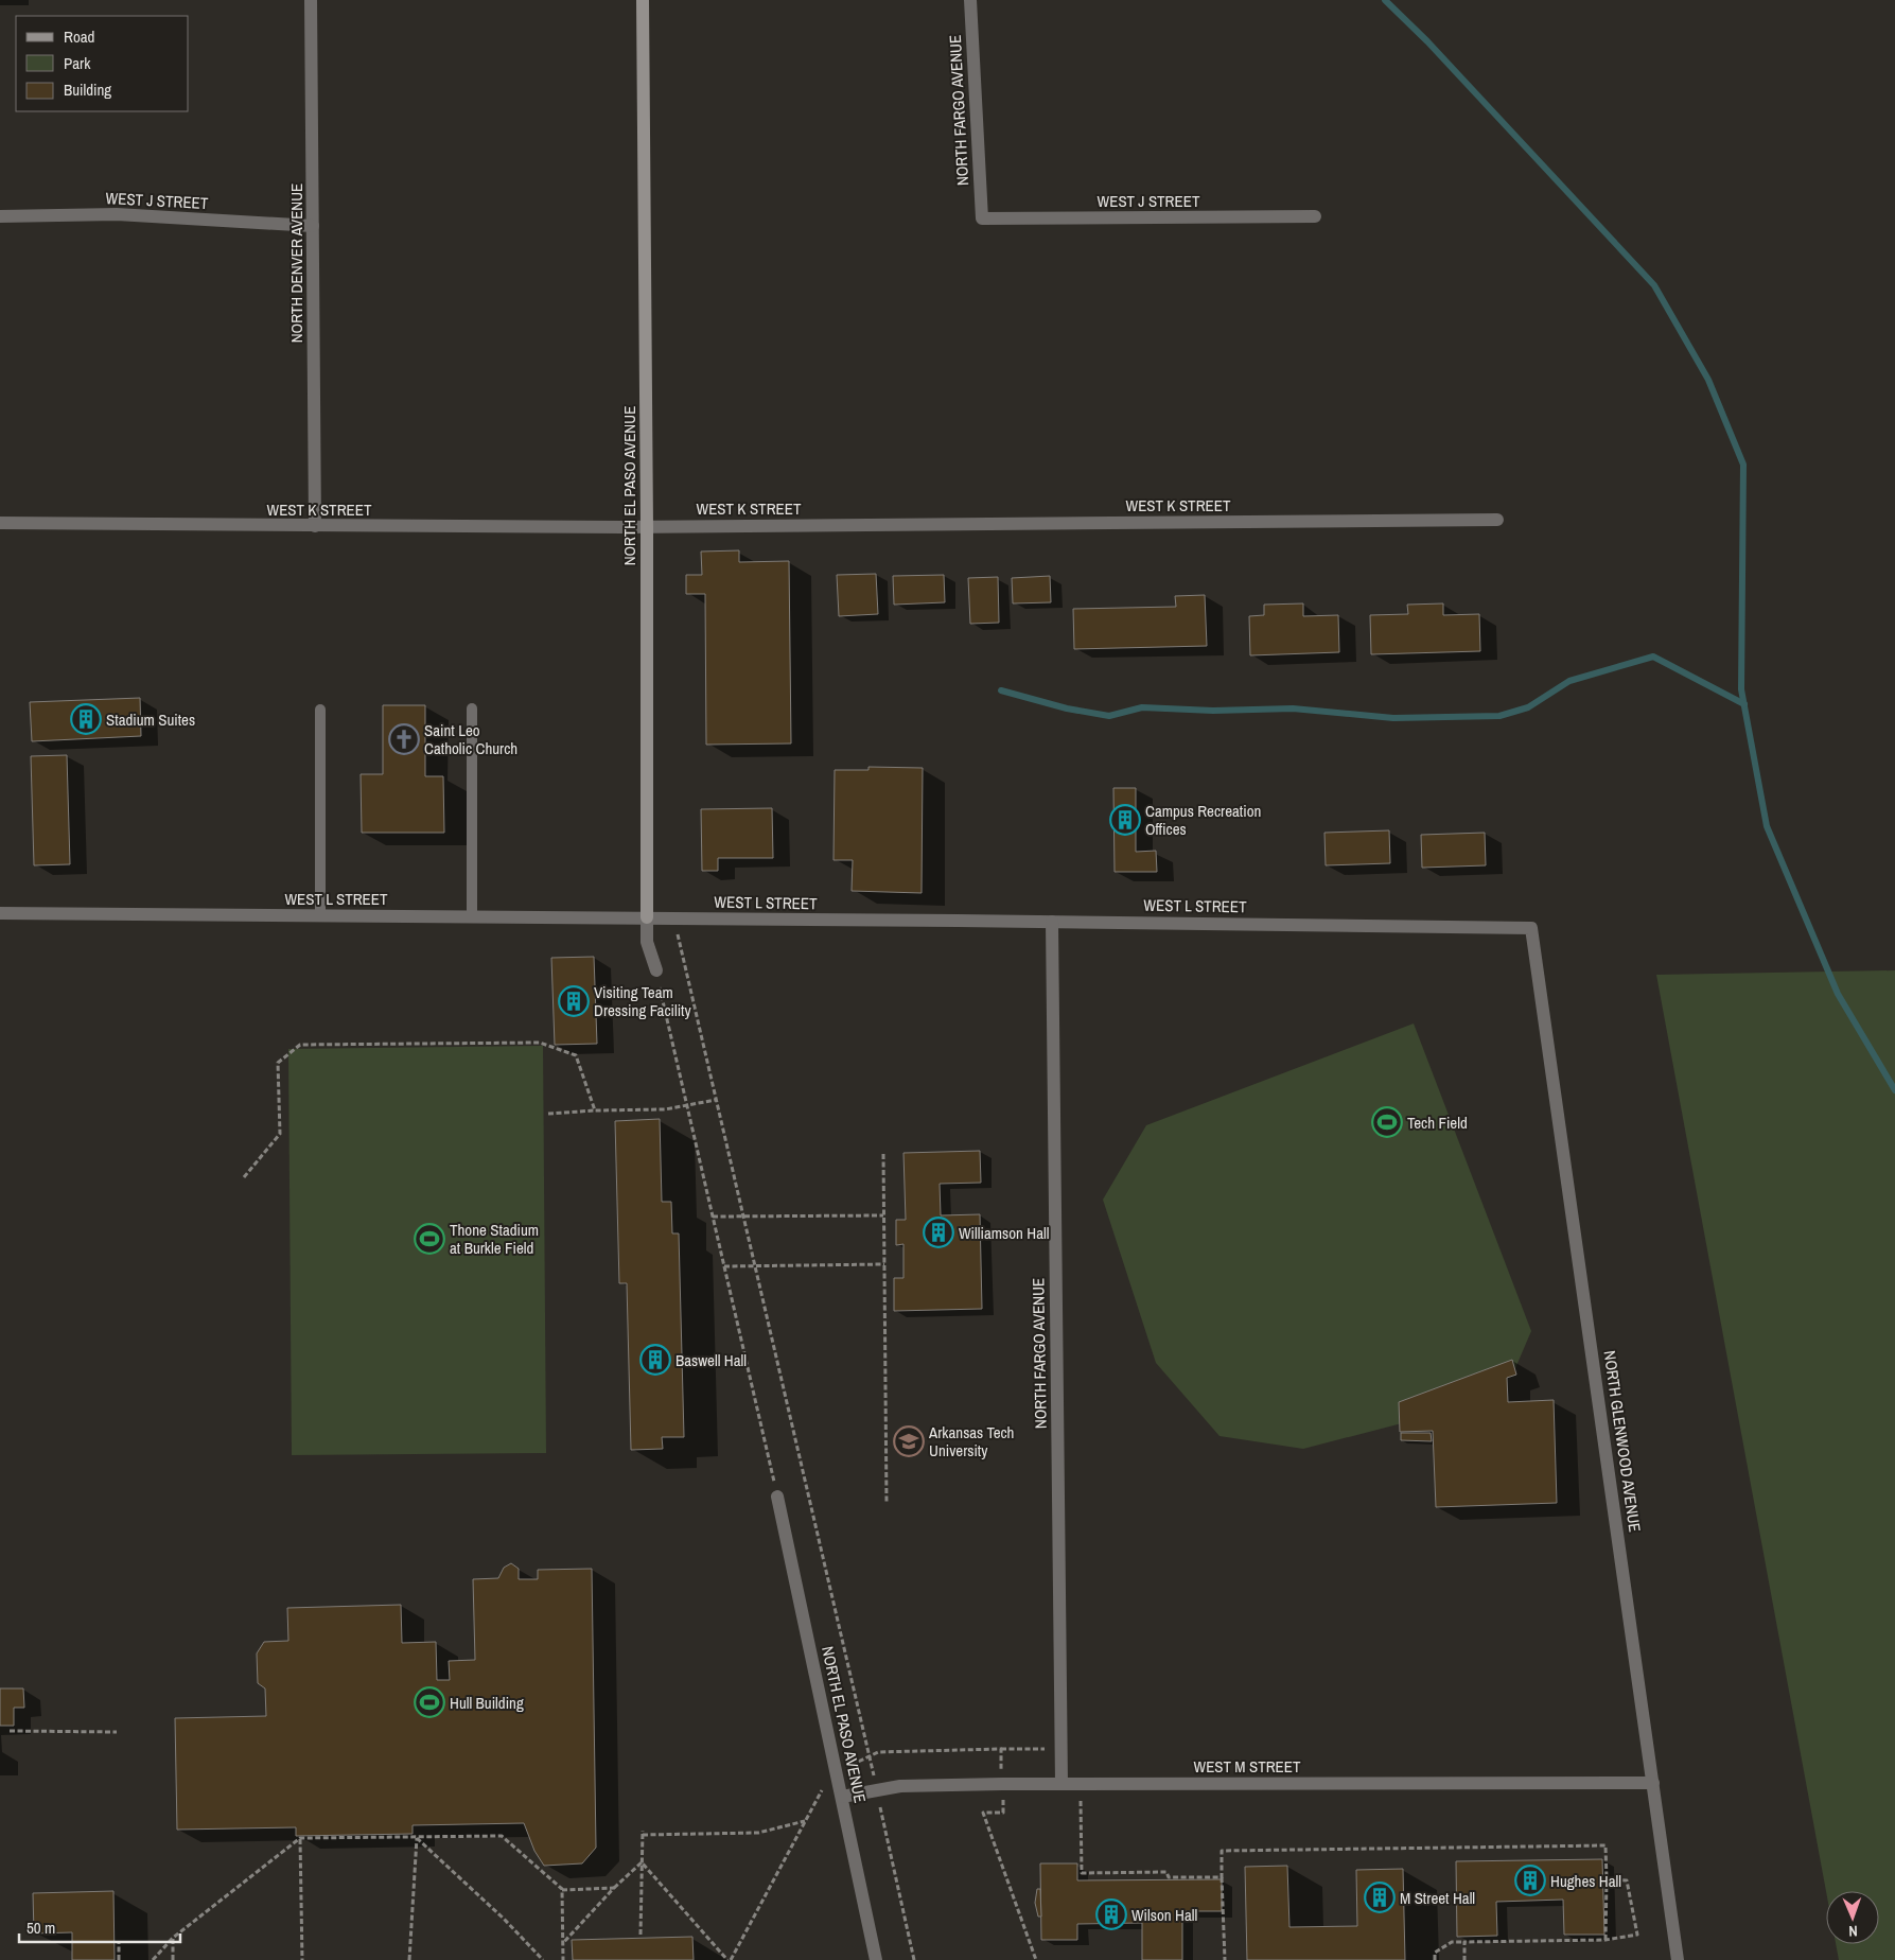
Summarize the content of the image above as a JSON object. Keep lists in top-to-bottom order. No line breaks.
{"streets":{"street":["NORTH FARGO AVENUE","WEST J STREET","NORTH DENVER AVENUE","NORTH EL PASO AVENUE","WEST K STREET","WEST L STREET","NORTH GLENWOOD AVENUE","WEST M STREET"]},"crossings":[["NORTH FARGO AVENUE","WEST J STREET"],["NORTH FARGO AVENUE","WEST L STREET"],["NORTH FARGO AVENUE","WEST M STREET"],["WEST J STREET","NORTH DENVER AVENUE"],["NORTH DENVER AVENUE","WEST K STREET"],["NORTH EL PASO AVENUE","WEST K STREET"],["NORTH EL PASO AVENUE","WEST L STREET"],["NORTH EL PASO AVENUE","WEST M STREET"],["WEST L STREET","NORTH GLENWOOD AVENUE"],["NORTH GLENWOOD AVENUE","WEST M STREET"]],"places":{"building":["Stadium Suites","Campus Recreation Offices","Visiting Team Dressing Facility","Williamson Hall","Baswell Hall","Hughes Hall","M Street Hall","Wilson Hall"],"church":["Saint Leo Catholic Church"],"sports":["Tech Field","Thone Stadium at Burkle Field","Hull Building"],"school or university":["Arkansas Tech University"]},"legend":["Road","Park","Building"],"scale_bar":"50 m","north":"bottom"}
